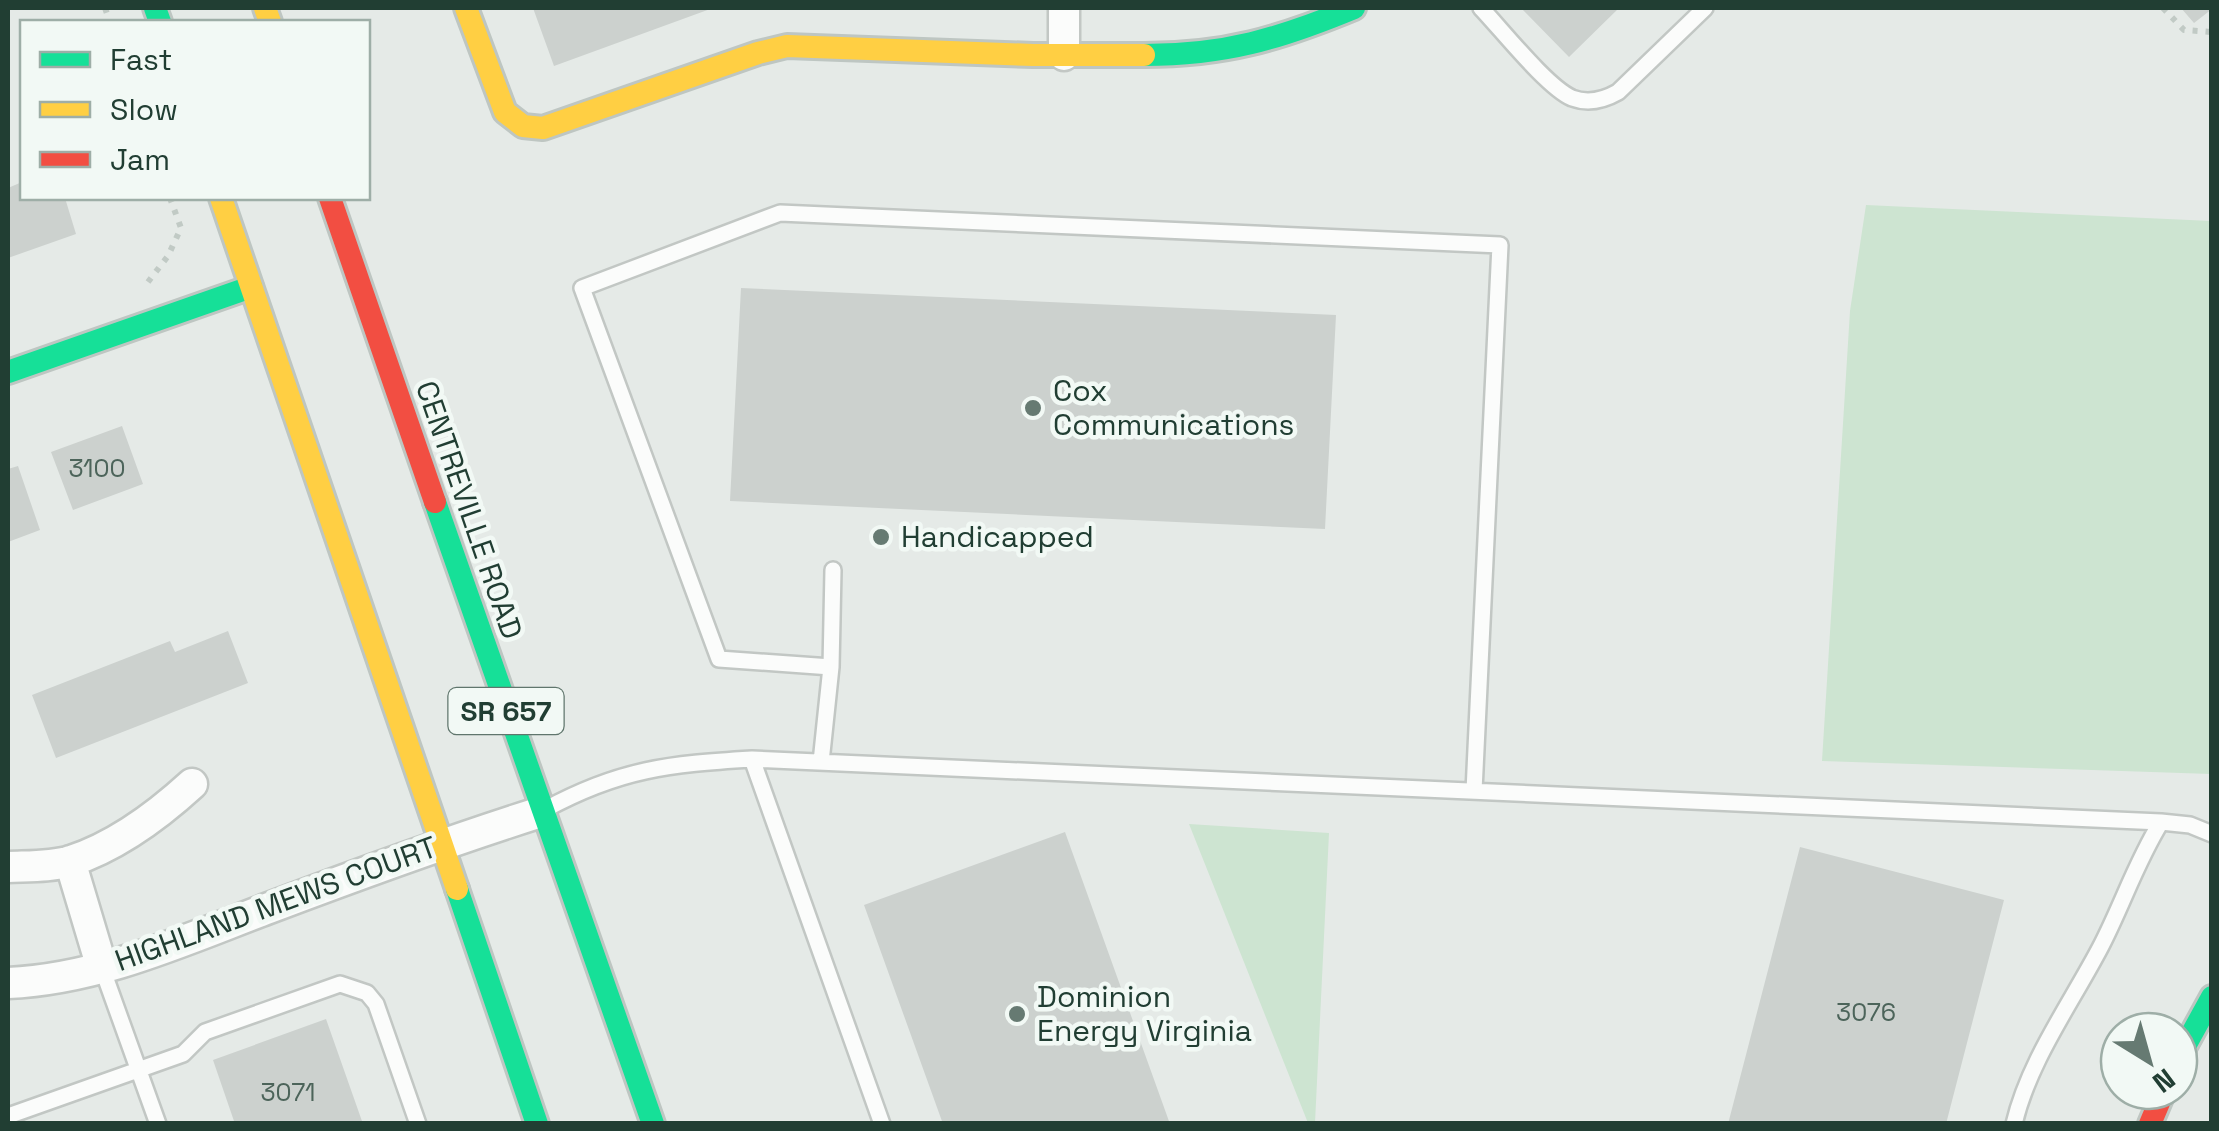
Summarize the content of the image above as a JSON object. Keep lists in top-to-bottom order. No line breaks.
{"streets":{"main road":["CENTREVILLE ROAD","SR 657"],"street":["HIGHLAND MEWS COURT"]},"crossings":[["CENTREVILLE ROAD","HIGHLAND MEWS COURT"],["SR 657","HIGHLAND MEWS COURT"]],"places":["Cox Communications","Handicapped","Dominion Energy Virginia"],"house_numbers":["3100","3076","3071"],"legend":["Fast","Slow","Jam"],"north":"bottom right"}
